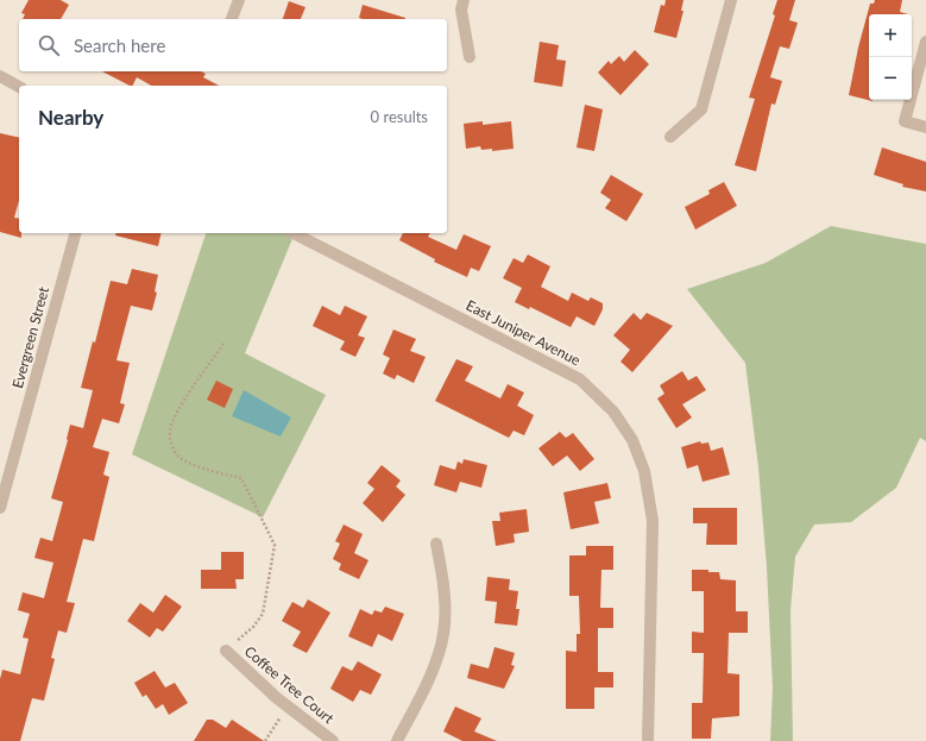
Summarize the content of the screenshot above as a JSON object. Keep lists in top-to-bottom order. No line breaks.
{"streets":{"street":["East Juniper Avenue","Evergreen Street","Coffee Tree Court"]},"page":{"map_buttons":["+","−"],"search":"Search here","heading":["Nearby","0 results"]}}
